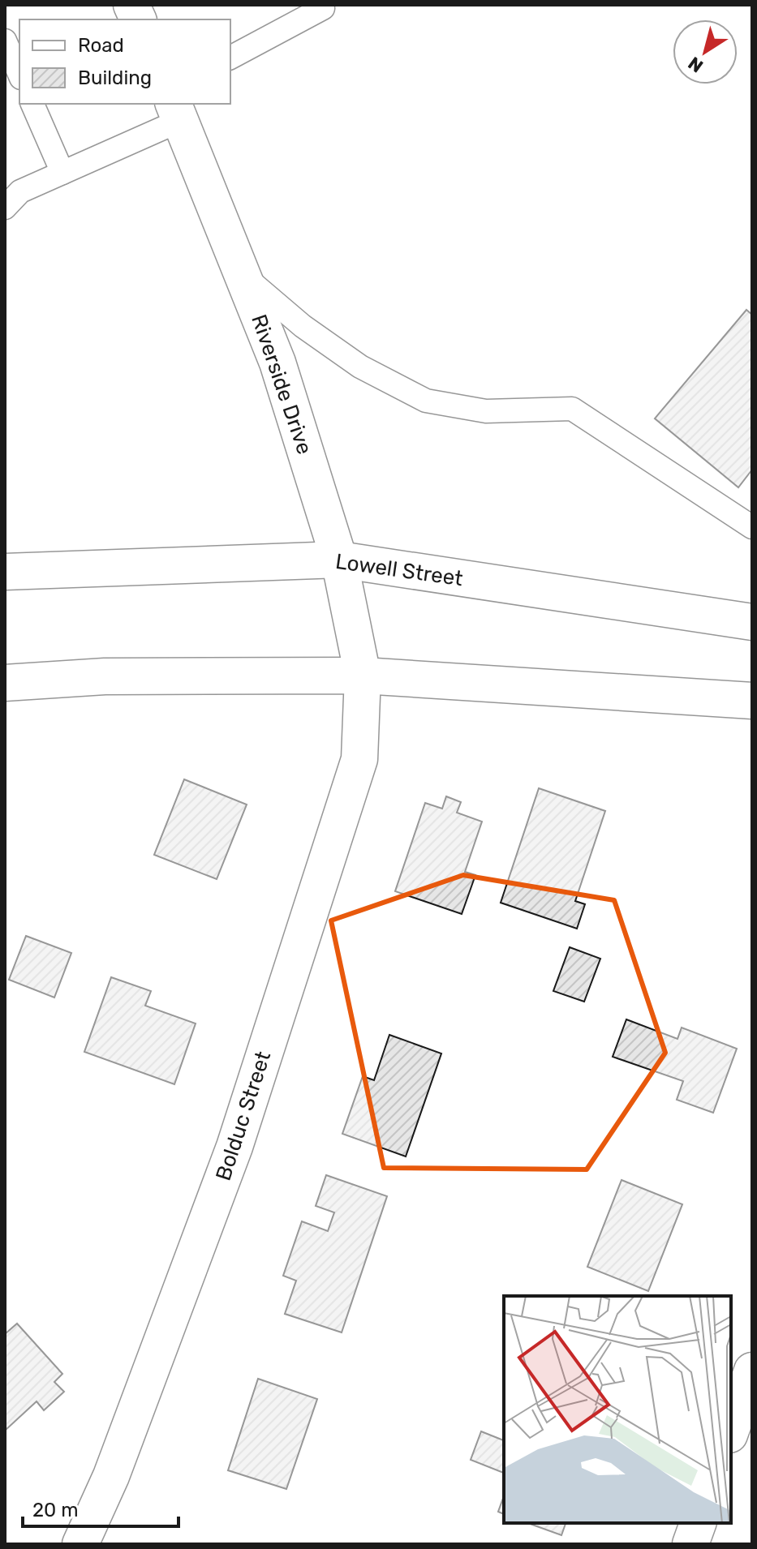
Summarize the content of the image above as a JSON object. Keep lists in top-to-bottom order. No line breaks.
{"streets":{"main road":["Riverside Drive","Lowell Street","Bolduc Street"]},"crossings":[["Riverside Drive","Lowell Street"],["Riverside Drive","Bolduc Street"]],"legend":["Road","Building"],"scale_bar":"20 m","north":"bottom left"}
